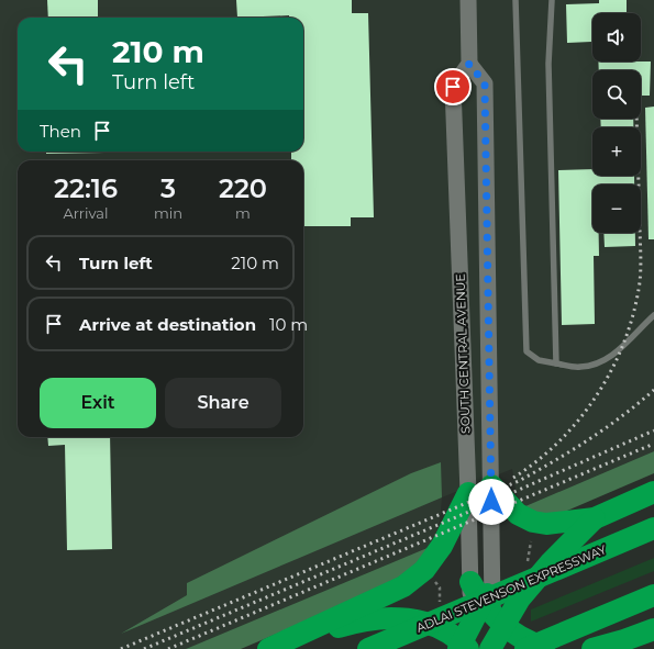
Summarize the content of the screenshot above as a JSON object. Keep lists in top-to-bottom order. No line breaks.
{"streets":{"highway":["ADLAI STEVENSON EXPRESSWAY"],"main road":["SOUTH CENTRAL AVENUE"]},"page":{"map_buttons":["+","−"],"turn":["210 m","Turn left"],"then":"Then","eta":["22:16","Arrival","3","min","220","m"],"list":[{"name":"Turn left","value":"210 m"},{"name":"Arrive at destination","value":"10 m"}],"buttons":["Exit","Share"]}}
